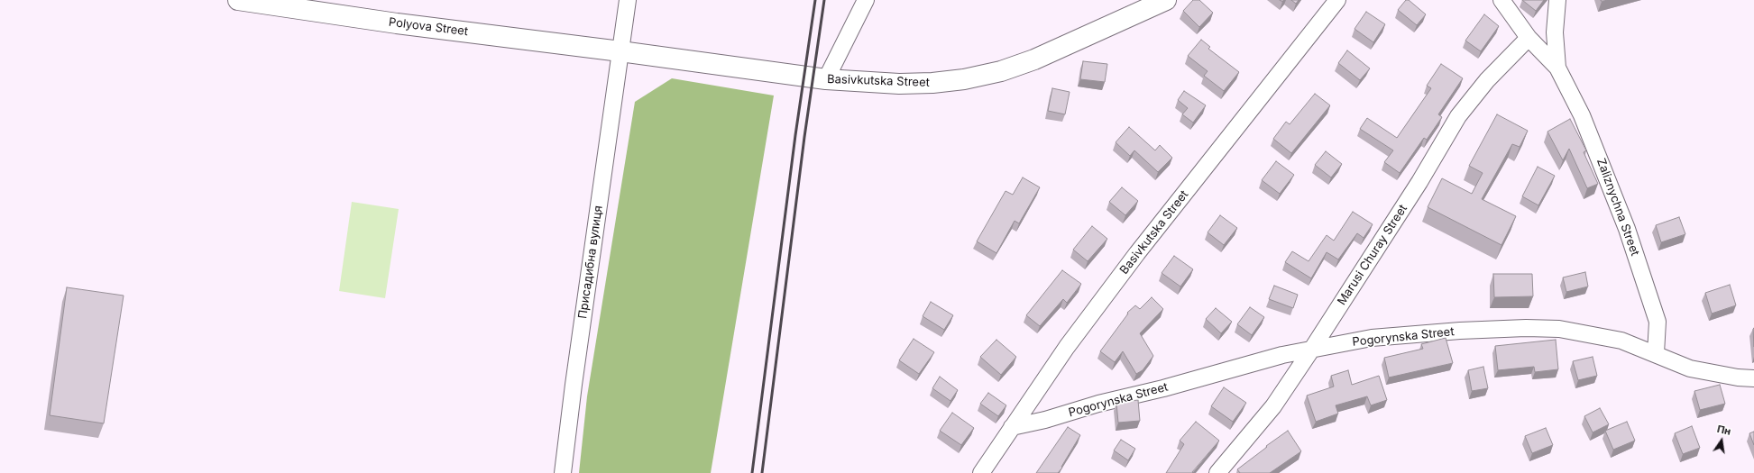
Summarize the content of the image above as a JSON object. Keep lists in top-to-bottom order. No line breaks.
{"streets":{"main road":["Polyova Street","Basivkutska Street"],"street":["Zaliznychna Street","Marusi Churay Street","Присадибна вулиця","Pogorynska Street"]},"crossings":[["Polyova Street","Basivkutska Street"],["Polyova Street","Присадибна вулиця"],["Basivkutska Street","Присадибна вулиця"],["Basivkutska Street","Pogorynska Street"],["Zaliznychna Street","Marusi Churay Street"],["Zaliznychna Street","Pogorynska Street"],["Marusi Churay Street","Pogorynska Street"]],"north":"top"}
